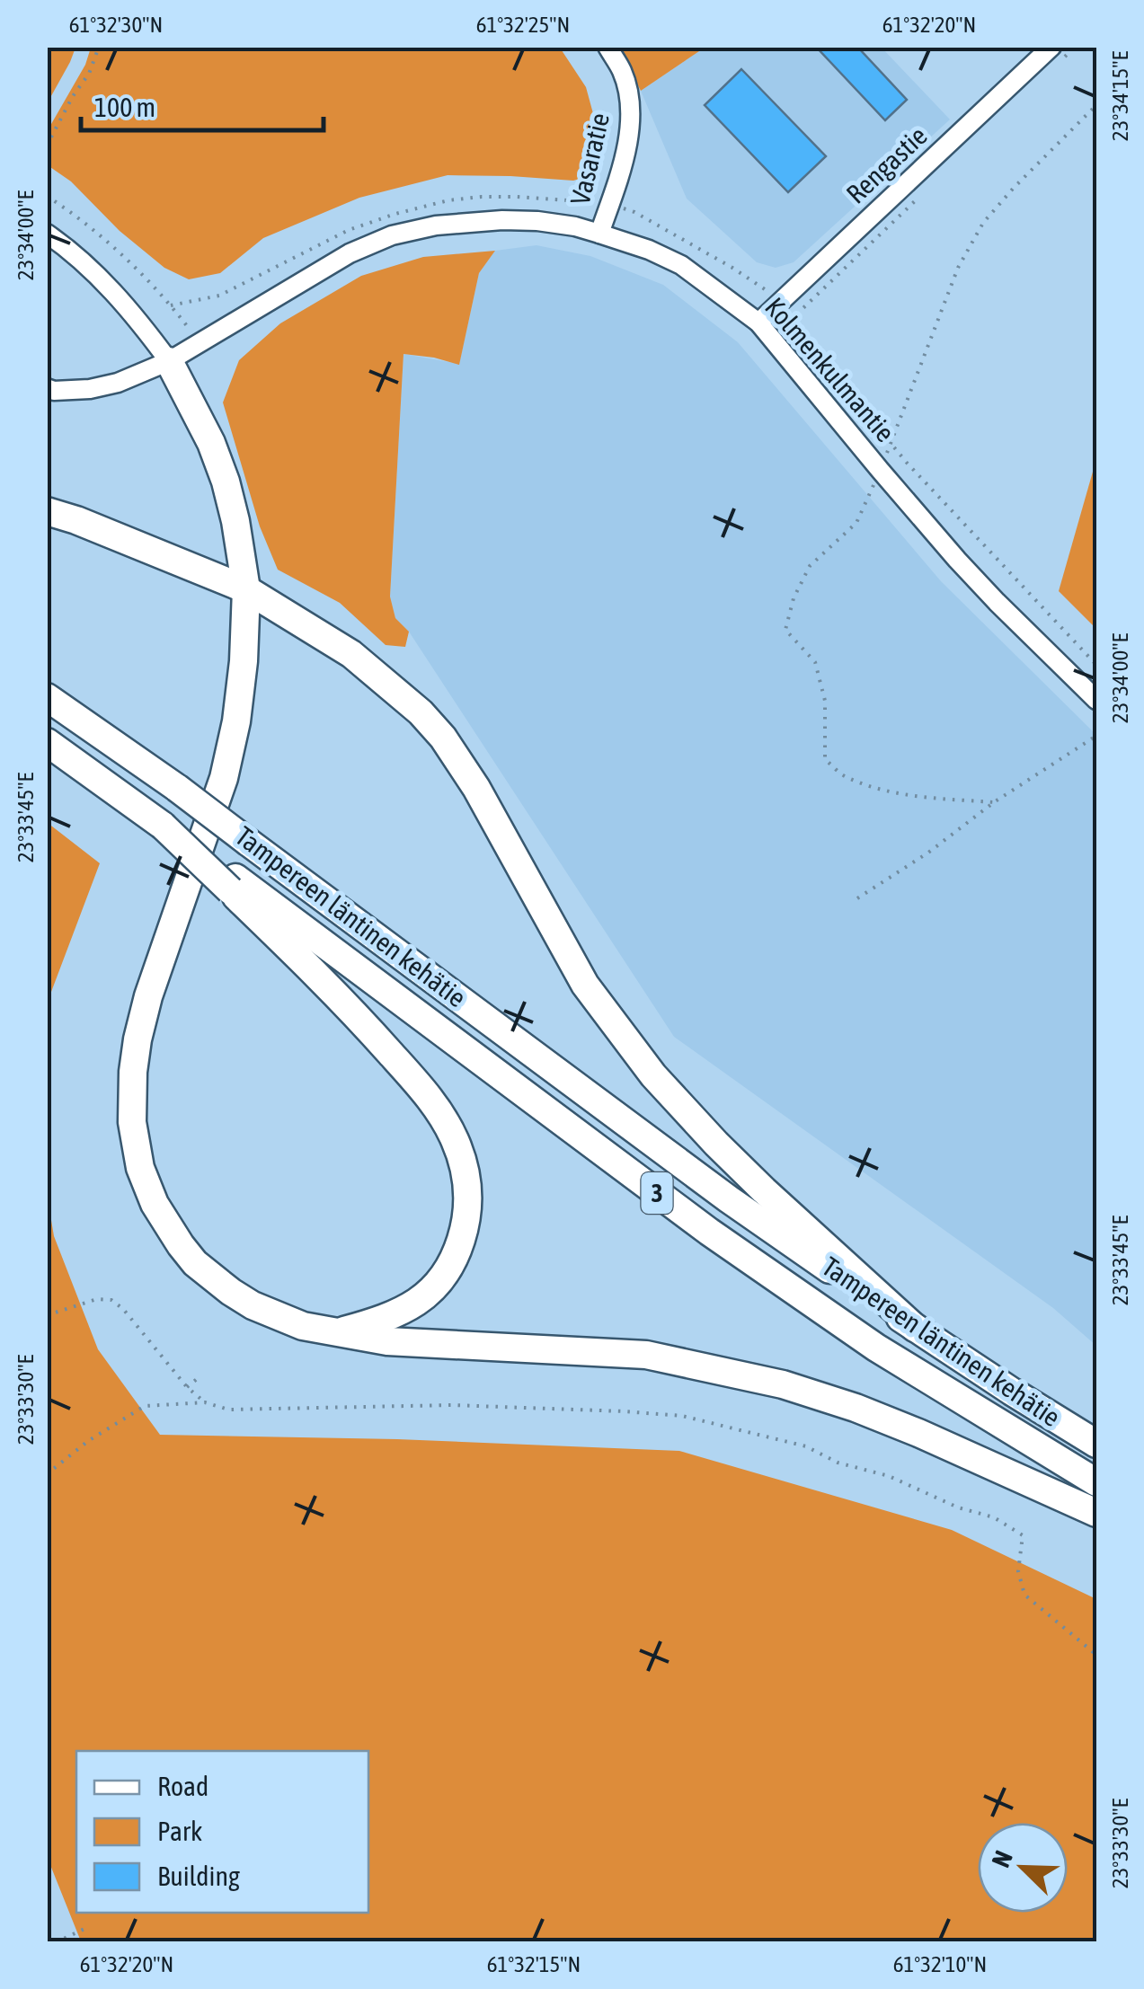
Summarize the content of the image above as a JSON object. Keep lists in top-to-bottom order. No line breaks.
{"streets":{"highway":["Tampereen läntinen kehätie","3"],"street":["Vasaratie","Rengastie","Kolmenkulmantie"]},"crossings":[["Vasaratie","Kolmenkulmantie"],["Rengastie","Kolmenkulmantie"]],"legend":["Road","Park","Building"],"scale_bar":"100 m","north":"top left","coordinates":["61°32'30\"N","61°32'25\"N","61°32'20\"N","23°34'15\"E","23°34'00\"E","23°33'45\"E","23°33'30\"E","61°32'15\"N","61°32'10\"N"]}
